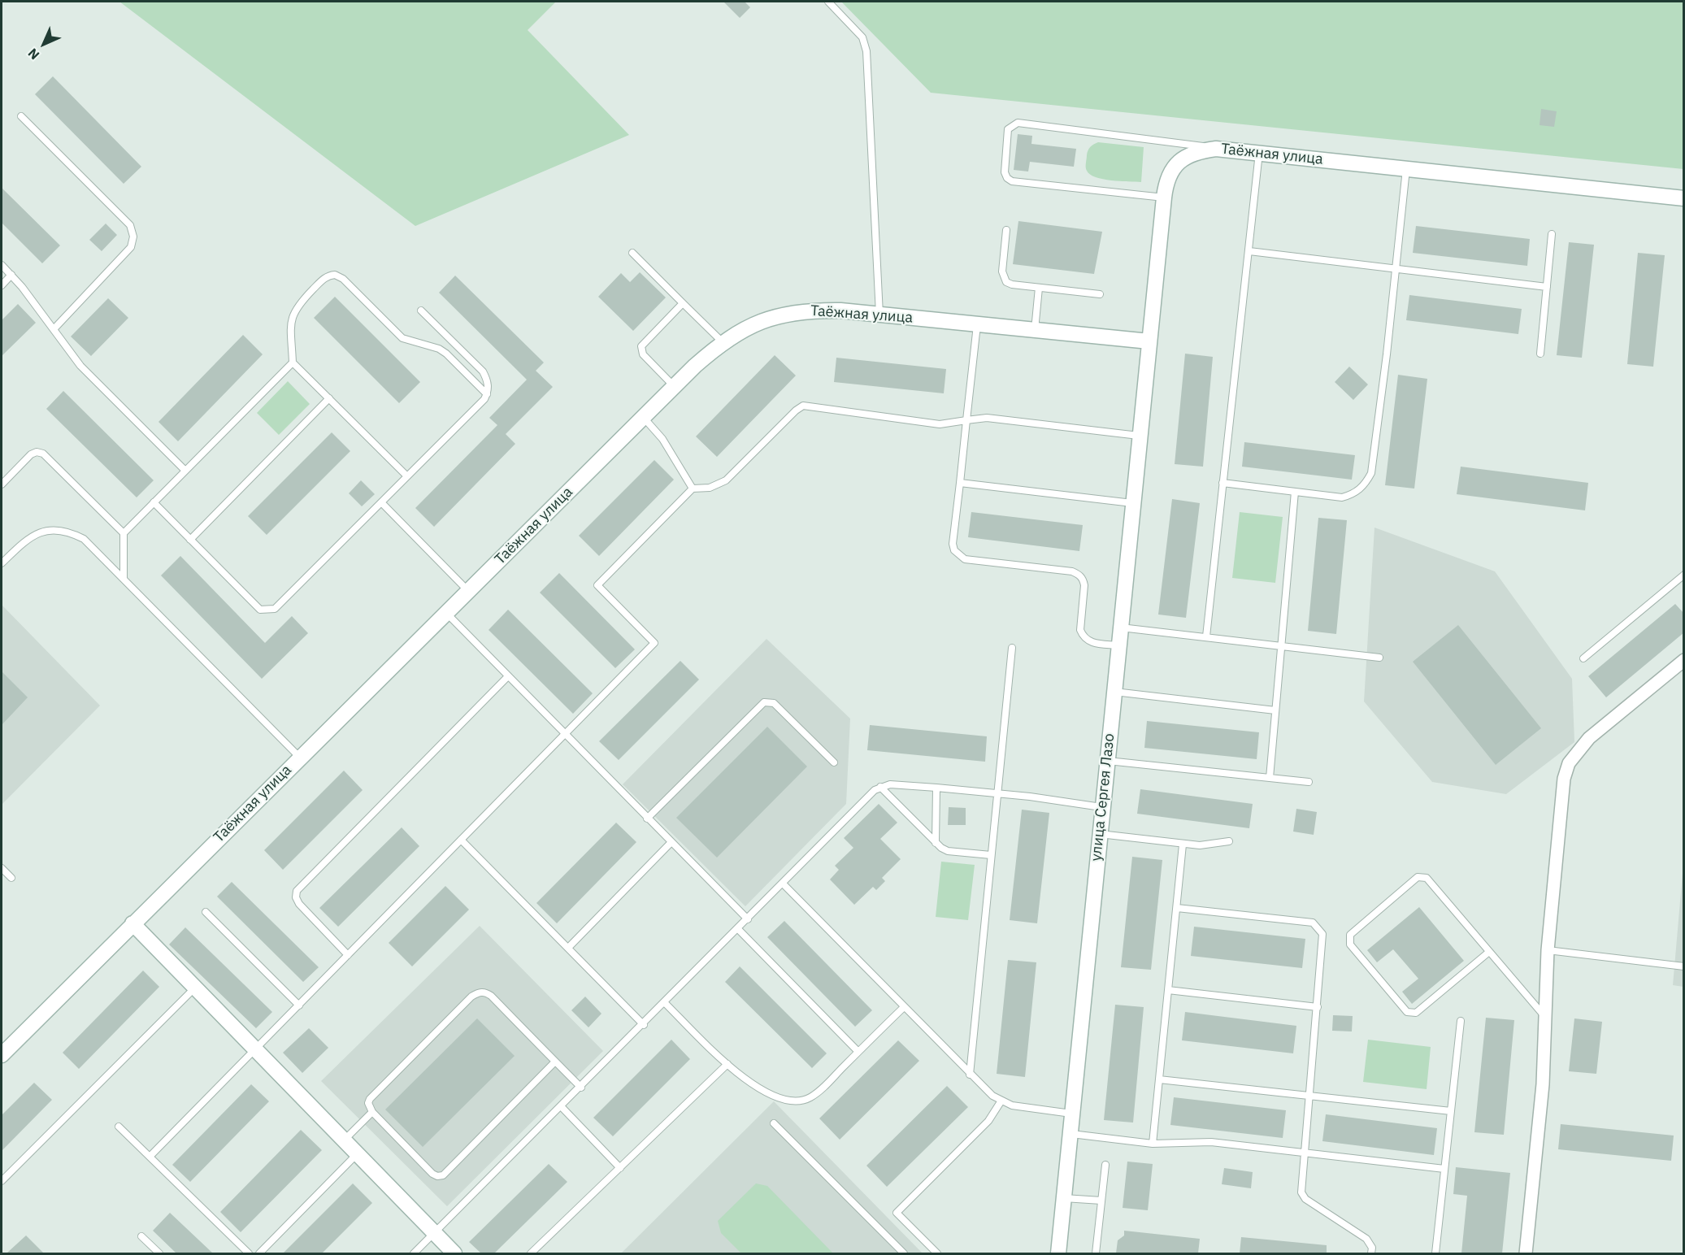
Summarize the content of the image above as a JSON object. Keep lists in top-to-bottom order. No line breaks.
{"streets":{"street":["Таёжная улица","улица Сергея Лазо"]},"crossings":[["Таёжная улица","улица Сергея Лазо"]],"north":"bottom left"}
